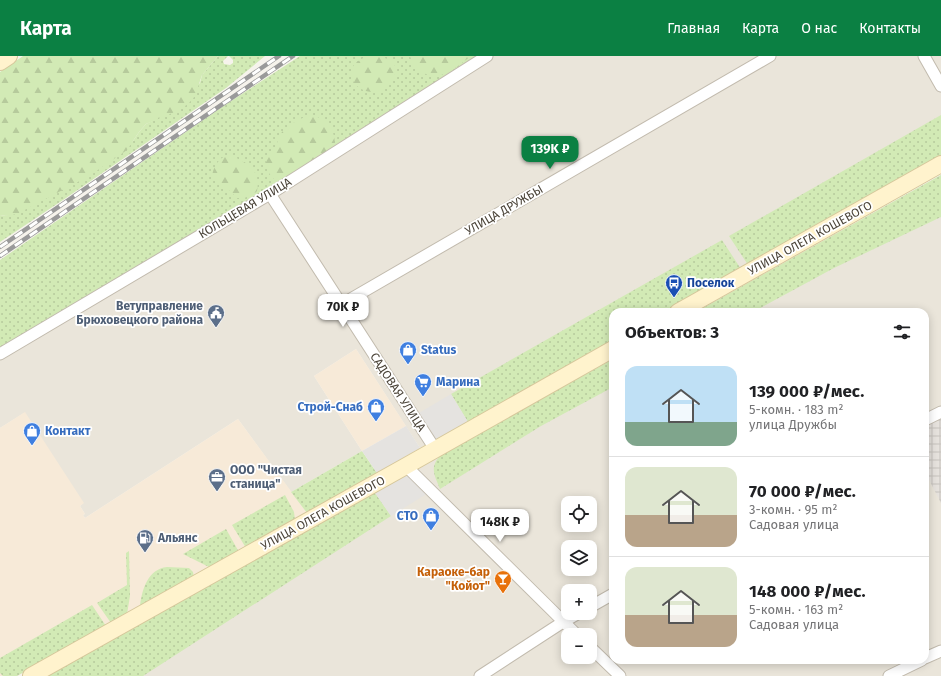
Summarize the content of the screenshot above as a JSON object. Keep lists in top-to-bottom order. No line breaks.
{"streets":{"street":["КОЛЬЦЕВАЯ УЛИЦА","УЛИЦА ДРУЖБЫ","УЛИЦА ОЛЕГА КОШЕВОГО","САДОВАЯ УЛИЦА"]},"crossings":[["КОЛЬЦЕВАЯ УЛИЦА","САДОВАЯ УЛИЦА"],["УЛИЦА ДРУЖБЫ","САДОВАЯ УЛИЦА"],["УЛИЦА ОЛЕГА КОШЕВОГО","САДОВАЯ УЛИЦА"]],"places":{"bus stop":["Поселок"],"public building":["Ветуправление Брюховецкого района"],"shop":["Status","Строй-Снаб","Контакт","СТО"],"supermarket":["Марина"],"office":["ООО \"Чистая станица\""],"fuel station":["Альянс"],"bar":["Караоке-бар \"Койот\""]},"page":{"header":"Карта","nav":["Главная","Карта","О нас","Контакты"],"price":["139K ₽","70K ₽","148K ₽"],"heading":"Объектов: 3","list":[{"name":"139 000 ₽/мес.","note":"5-комн. · 183 m² · улица Дружбы"},{"name":"70 000 ₽/мес.","note":"3-комн. · 95 m² · Садовая улица"},{"name":"148 000 ₽/мес.","note":"5-комн. · 163 m² · Садовая улица"}],"map_buttons":["+","−"]}}
